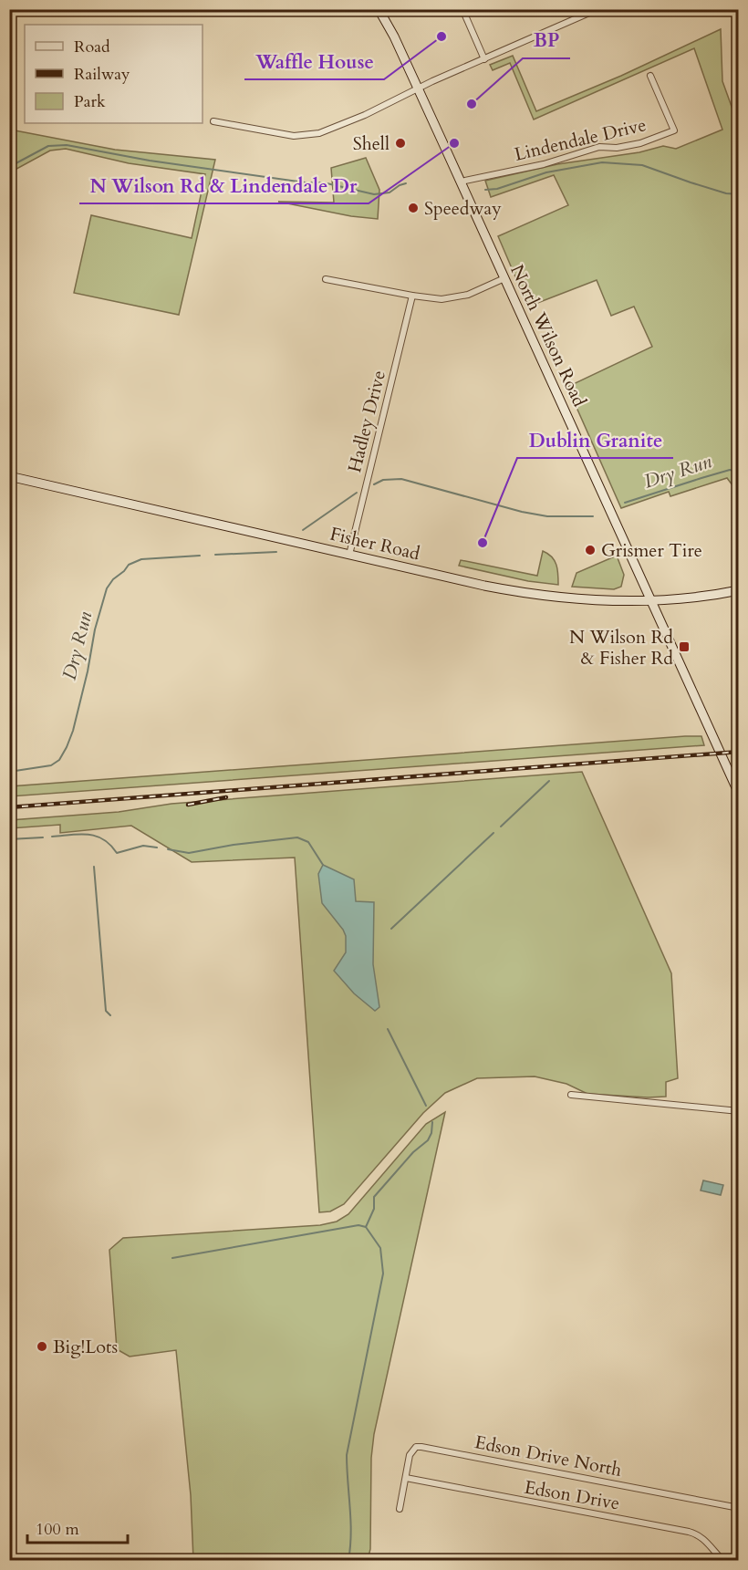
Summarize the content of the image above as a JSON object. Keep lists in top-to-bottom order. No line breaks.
{"streets":{"main road":["North Wilson Road","Fisher Road"],"street":["Lindendale Drive","Hadley Drive","Edson Drive North","Edson Drive"]},"crossings":[["Lindendale Drive","North Wilson Road"],["North Wilson Road","Fisher Road"],["Hadley Drive","Fisher Road"],["Edson Drive North","Edson Drive"]],"water":["Dry Run"],"places":{"other":["Waffle House","BP","Shell","N Wilson Rd & Lindendale Dr","Speedway","Dublin Granite","Grismer Tire","Big!Lots"],"transit":["N Wilson Rd & Fisher Rd"]},"legend":["Road","Railway","Park"],"scale_bar":"100 m"}
